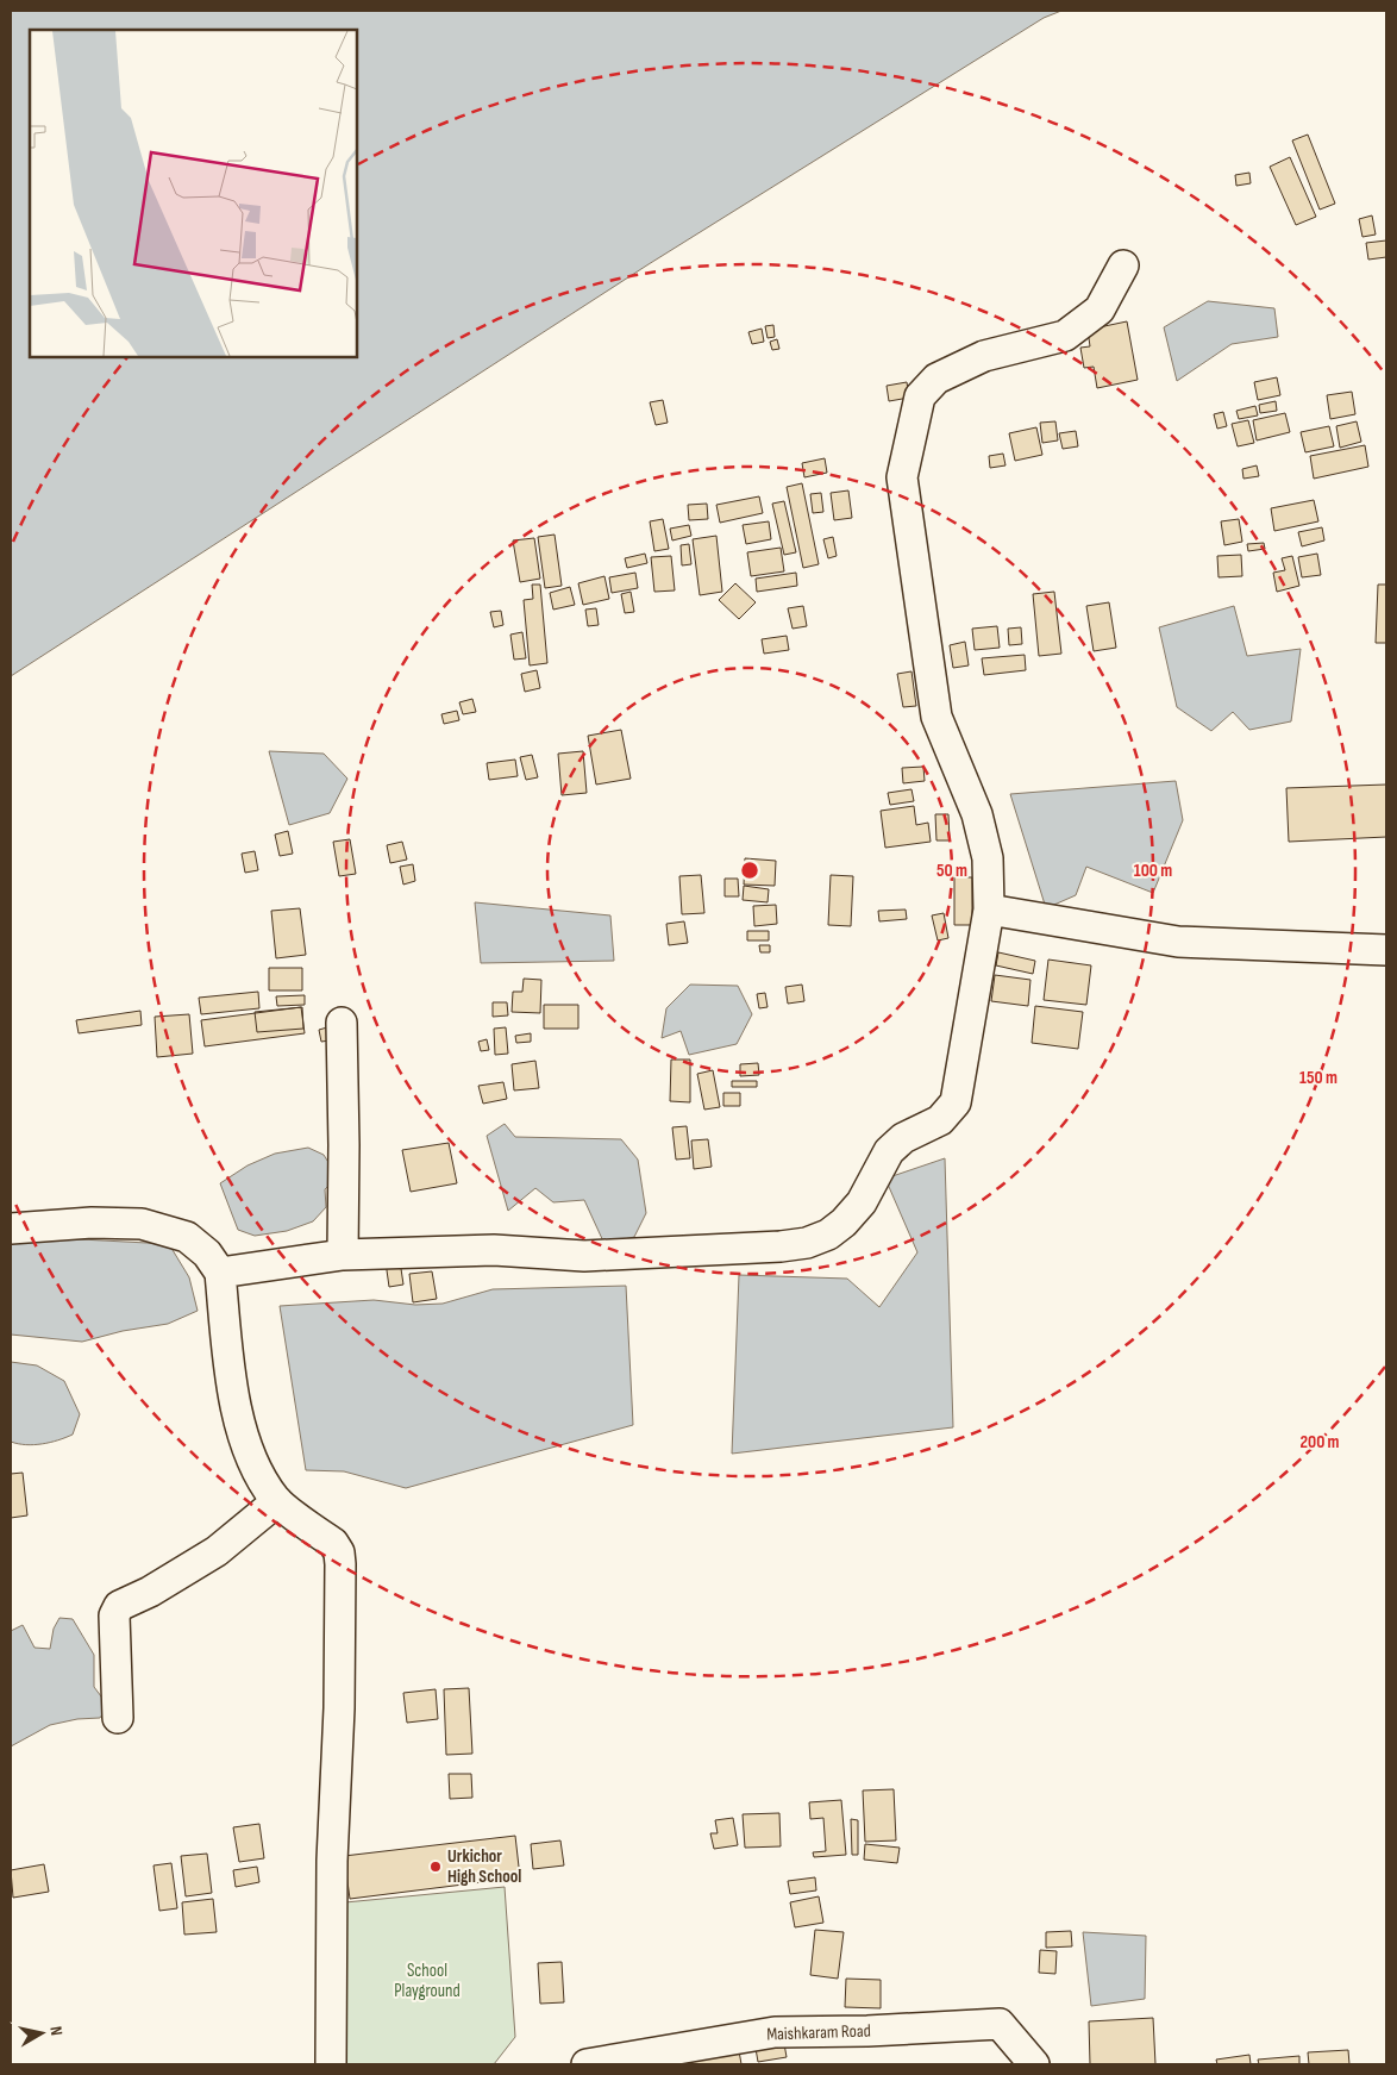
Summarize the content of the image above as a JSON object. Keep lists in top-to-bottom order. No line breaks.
{"streets":{"street":["Maishkaram Road"]},"parks":["School Playground"],"places":["Urkichor High School"],"north":"right","rings":["50 m","100 m","150 m","200 m"]}
